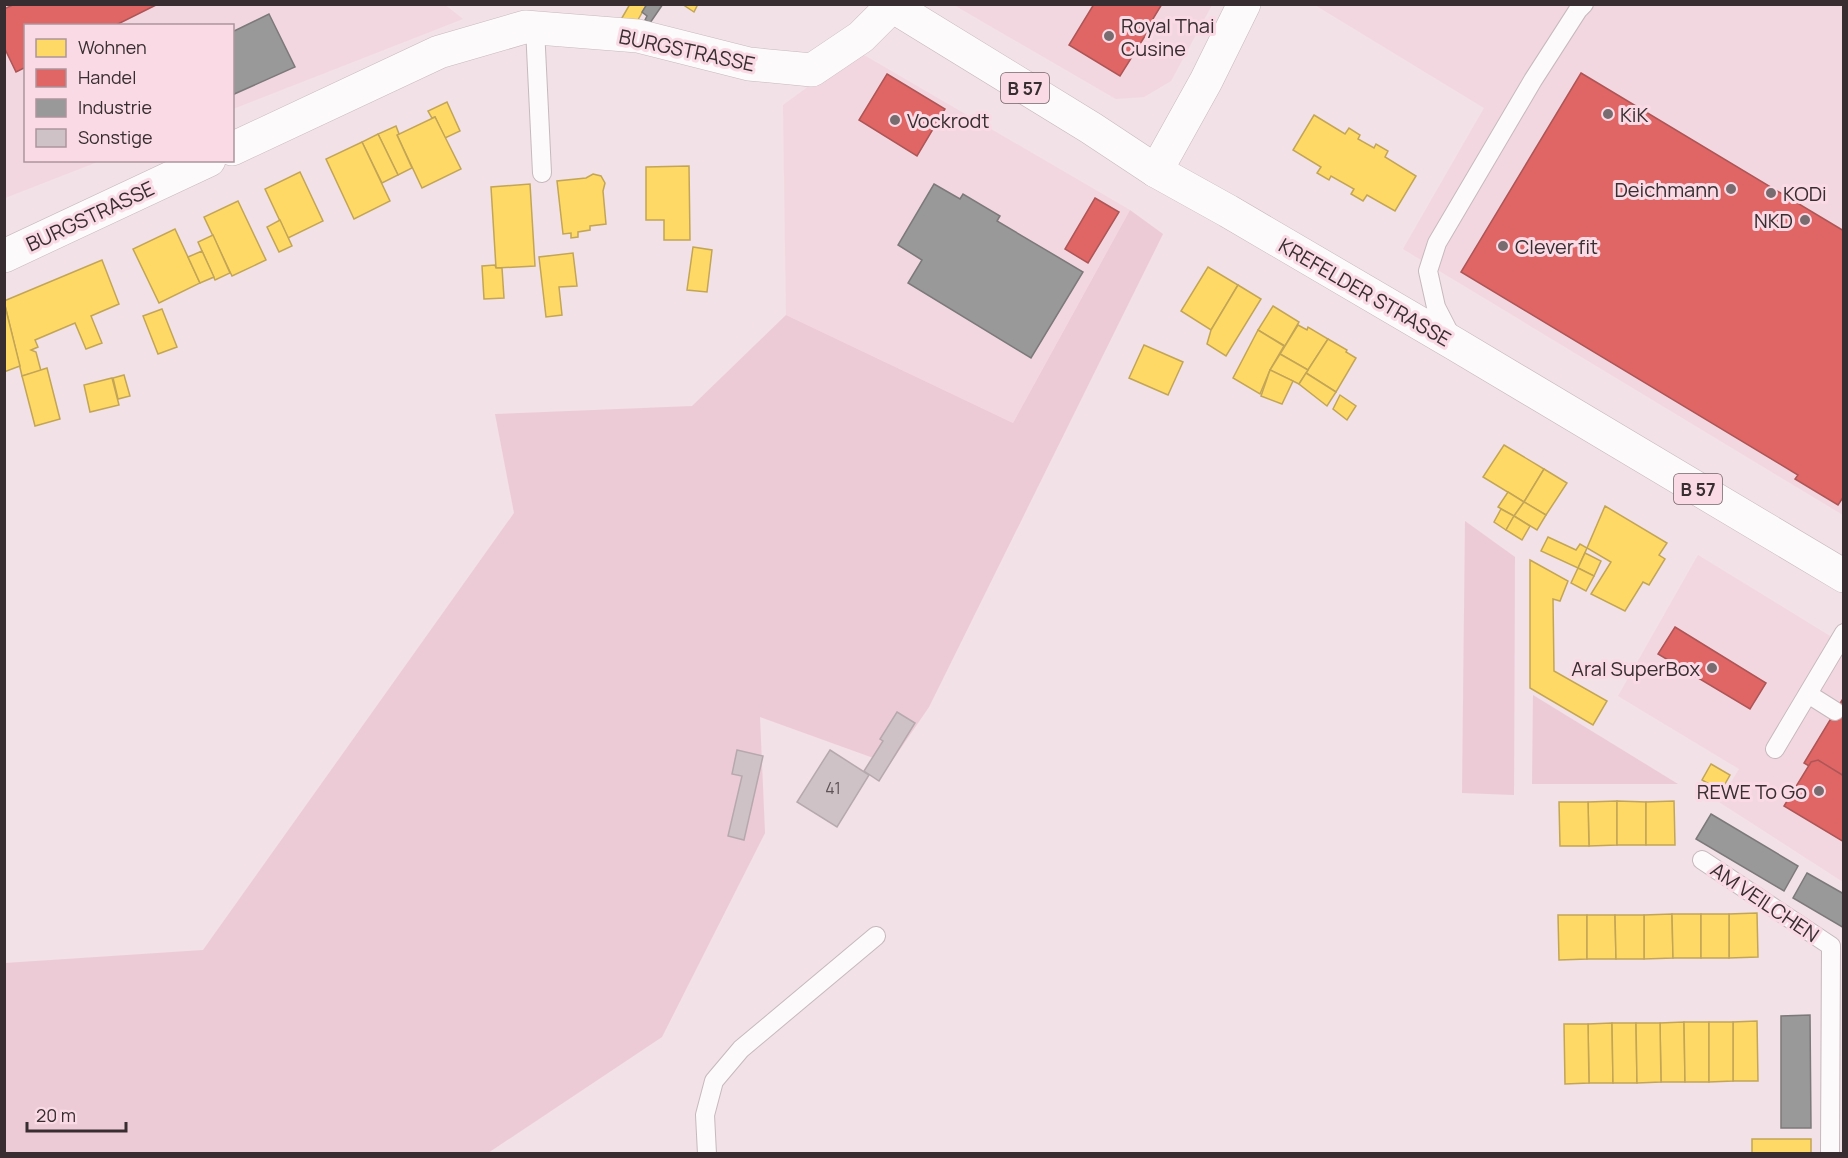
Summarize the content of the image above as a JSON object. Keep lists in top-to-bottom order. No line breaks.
{"streets":{"street":["BURGSTRASSE","B 57","KREFELDER STRASSE"],"lane":["AM VEILCHEN"]},"crossings":[["BURGSTRASSE","KREFELDER STRASSE"]],"places":["Royal Thai Cusine","KiK","Vockrodt","Deichmann","KODi","NKD","Clever fit","Aral SuperBox","REWE To Go"],"house_numbers":["41"],"legend":["Wohnen","Handel","Industrie","Sonstige"],"scale_bar":"20 m"}
